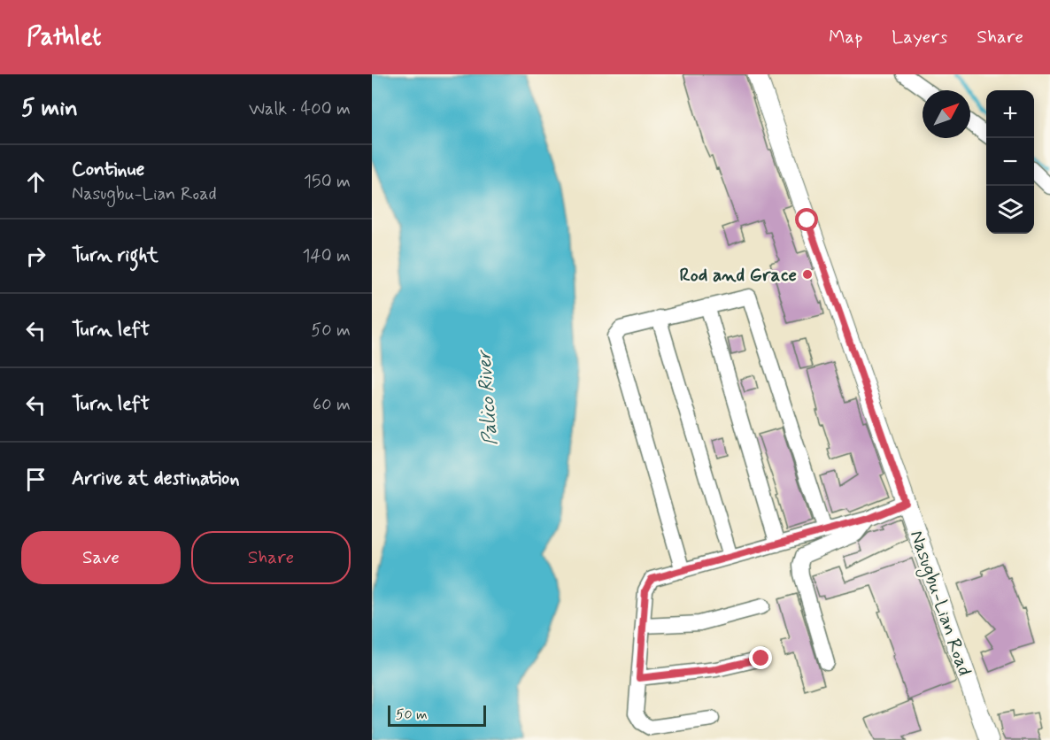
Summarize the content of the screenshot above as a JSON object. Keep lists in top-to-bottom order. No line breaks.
{"streets":{"main road":["Nasugbu-Lian Road"]},"water":["Palico River"],"places":["Rod and Grace"],"scale_bar":"50 m","north":"top right","page":{"header":"Pathlet","nav":["Map","Layers","Share"],"heading":["5 min","Walk · 400 m"],"map_buttons":["+","−"],"list":[["Continue","Nasugbu-Lian Road","150 m"],["Turn right","140 m"],["Turn left","50 m"],["Turn left","60 m"],"Arrive at destination"],"buttons":["Save","Share"],"scale":"50 m"}}
